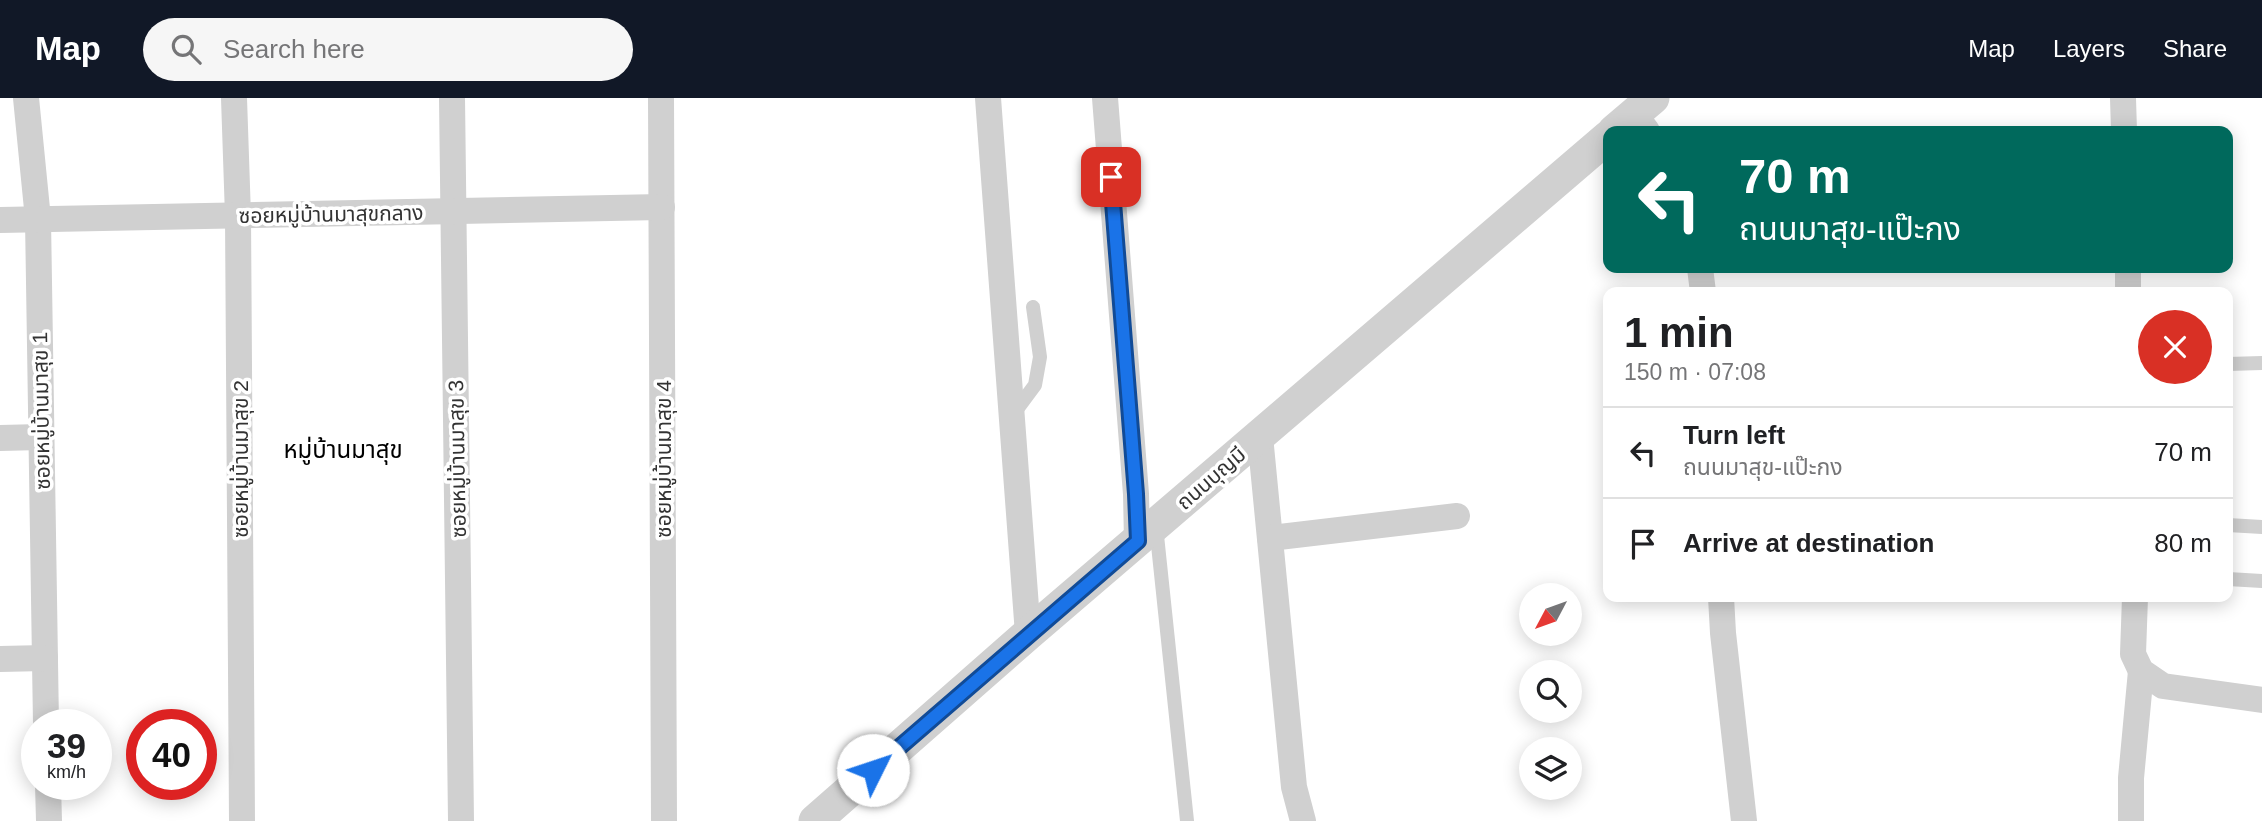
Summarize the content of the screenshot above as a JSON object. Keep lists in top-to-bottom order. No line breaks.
{"streets":{"street":["ซอยหมู่บ้านมาสุขกลาง","ซอยหมู่บ้านมาสุข 1","ซอยหมู่บ้านมาสุข 2","ซอยหมู่บ้านมาสุข 3","ซอยหมู่บ้านมาสุข 4","ถนนบุญมี"]},"crossings":[["ซอยหมู่บ้านมาสุขกลาง","ซอยหมู่บ้านมาสุข 1"],["ซอยหมู่บ้านมาสุขกลาง","ซอยหมู่บ้านมาสุข 2"],["ซอยหมู่บ้านมาสุขกลาง","ซอยหมู่บ้านมาสุข 3"],["ซอยหมู่บ้านมาสุขกลาง","ซอยหมู่บ้านมาสุข 4"]],"districts":["หมู่บ้านมาสุข"],"north":"bottom left","page":{"header":"Map","search":"Search here","nav":["Map","Layers","Share"],"turn":["70 m","ถนนมาสุข-แป๊ะกง"],"heading":["1 min","150 m · 07:08"],"list":[{"name":"Turn left","note":"ถนนมาสุข-แป๊ะกง","value":"70 m"},{"name":"Arrive at destination","value":"80 m"}],"speed":"39 km/h","limit":"40"}}
